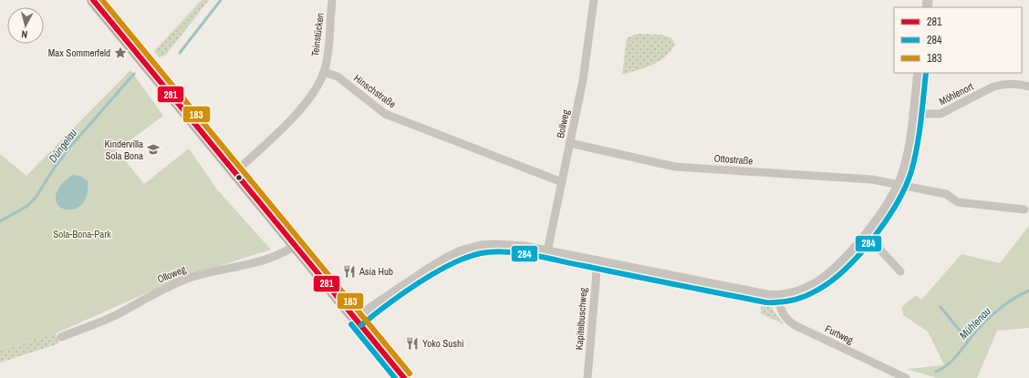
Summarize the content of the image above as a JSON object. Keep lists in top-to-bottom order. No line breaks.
{"streets":{"street":["Teinstücken","Hinschstraße","Möhlenort","Bollweg","Ottostraße","Olloweg","Kapitelbuschweg","Furtweg"]},"crossings":[["Teinstücken","Hinschstraße"],["Hinschstraße","Bollweg"],["Bollweg","Ottostraße"]],"water":["Düngelau","Mühlenau"],"parks":["Sola-Bona-Park"],"places":{"place":["Max Sommerfeld"],"school or university":["Kindervilla Sola Bona"],"restaurant":["Asia Hub","Yoko Sushi"]},"lines":["transit line 281","transit line 183","transit line 284"],"legend":["281","284","183"],"north":"bottom"}
